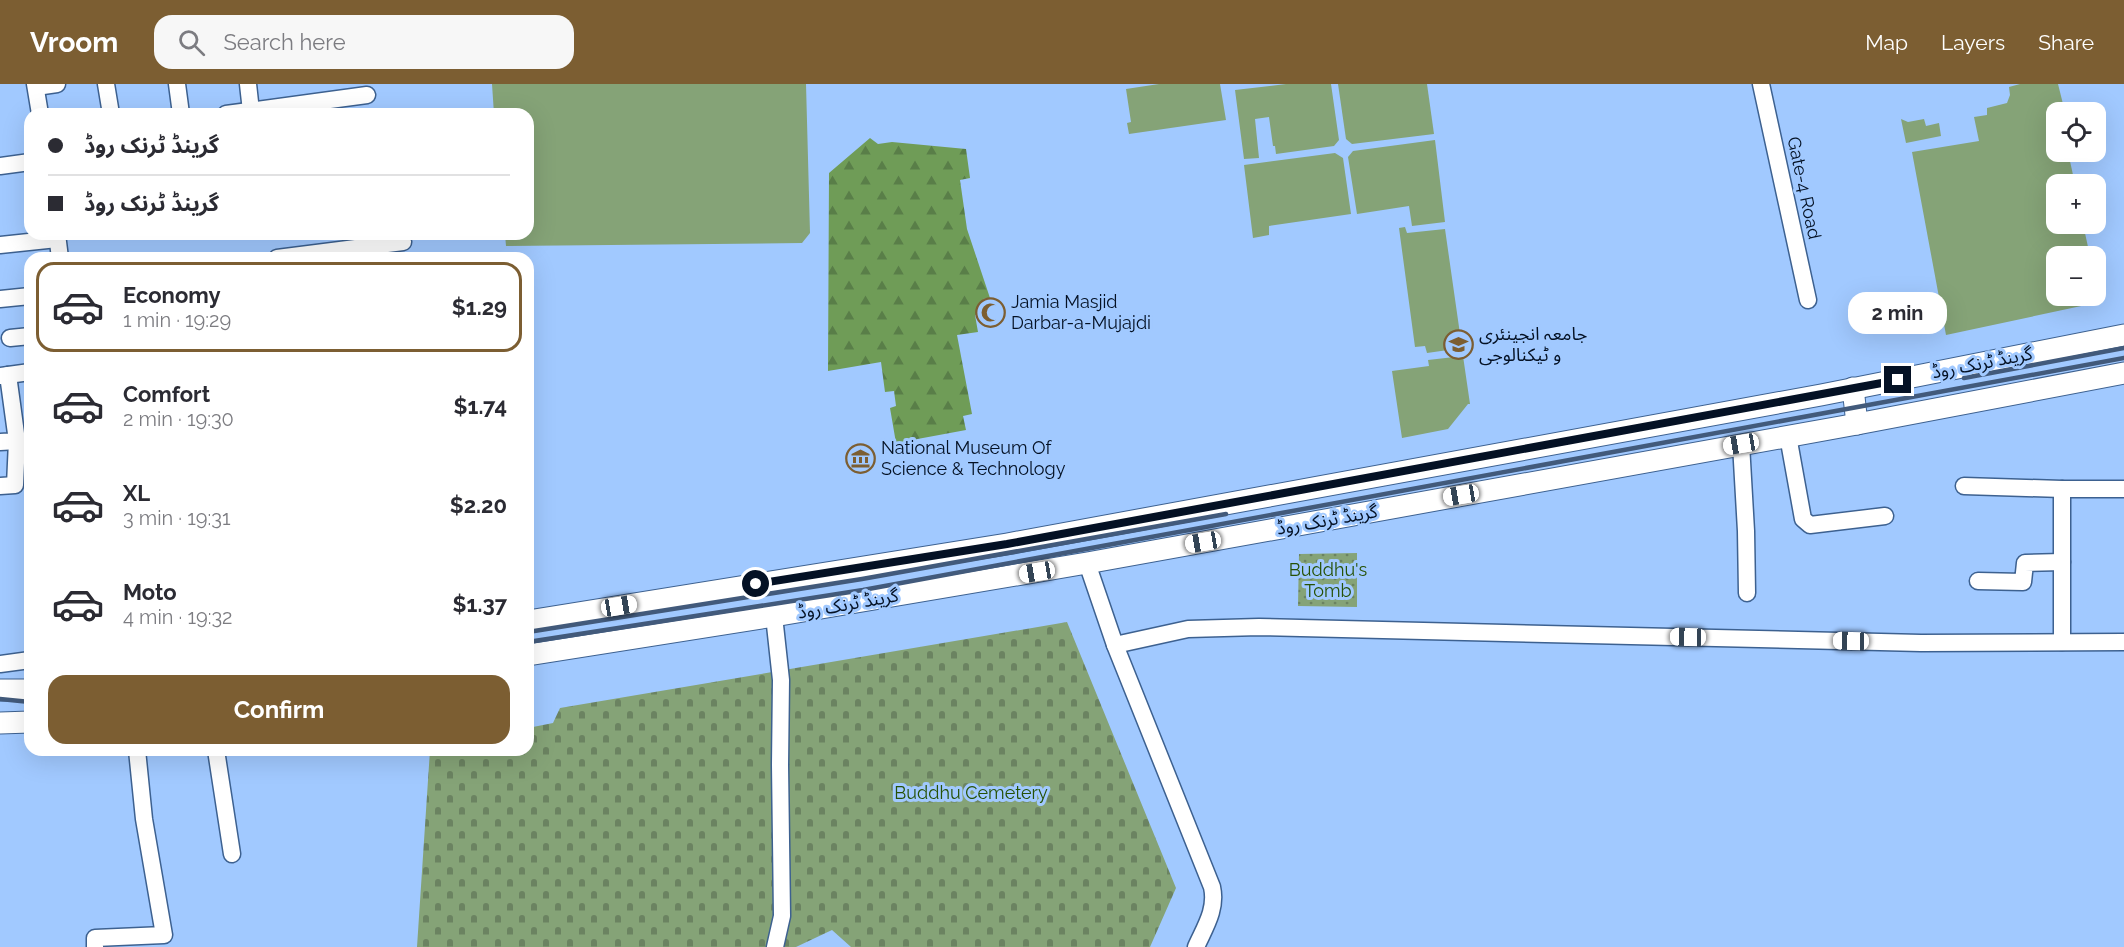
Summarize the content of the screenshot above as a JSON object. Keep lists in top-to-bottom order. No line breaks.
{"streets":{"main road":["گرینڈ ٹرنک روڈ"],"street":["Gate-4 Road"]},"parks":["Buddhu's Tomb","Buddhu Cemetery"],"places":{"mosque":["Jamia Masjid Darbar-a-Mujajdi"],"school or university":["جامعہ انجینئری و ٹیکنالوجی"],"museum":["National Museum Of Science & Technology"]},"page":{"header":"Vroom","search":"Search here","nav":["Map","Layers","Share"],"map_buttons":["+","−"],"banner":["گرینڈ ٹرنک روڈ","گرینڈ ٹرنک روڈ"],"list":[{"name":"Economy","note":"1 min · 19:29","value":"$1.29"},{"name":"Comfort","note":"2 min · 19:30","value":"$1.74"},{"name":"XL","note":"3 min · 19:31","value":"$2.20"},{"name":"Moto","note":"4 min · 19:32","value":"$1.37"}],"bubble":"2 min","buttons":"Confirm"}}
